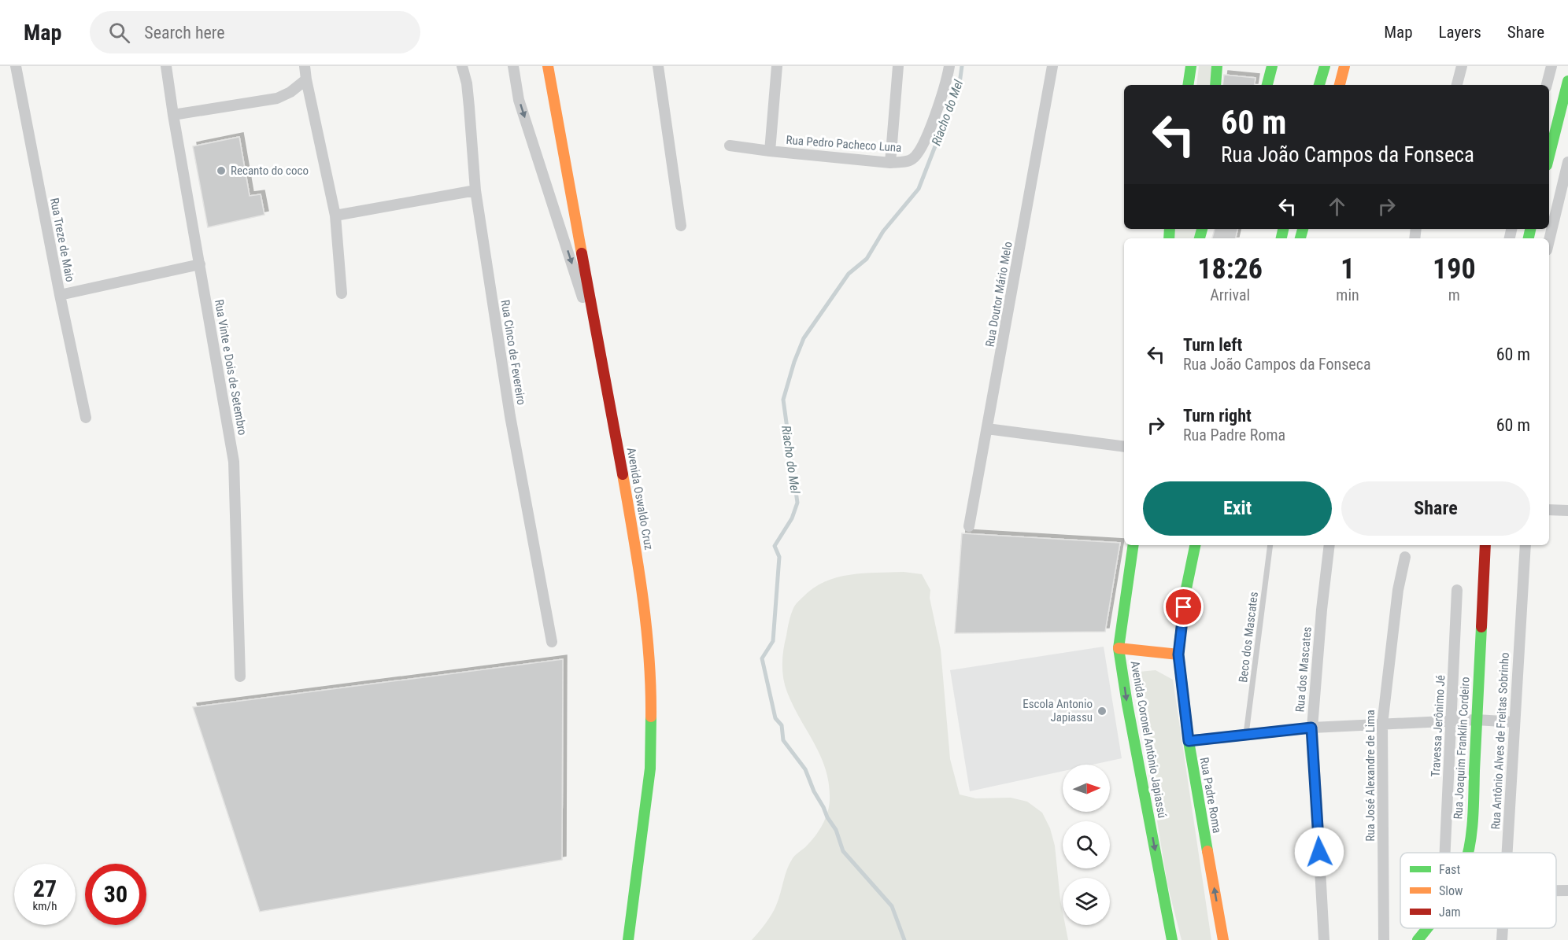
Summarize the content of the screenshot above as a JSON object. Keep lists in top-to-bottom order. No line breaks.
{"streets":{"main road":["Avenida Oswaldo Cruz","Avenida Coronel Antônio Japiassú","Rua Joaquim Franklin Cordeiro","Rua Padre Roma"],"street":["Rua Pedro Pacheco Luna","Rua Treze de Maio","Rua Doutor Mário Melo","Rua Cinco de Fevereiro","Rua Vinte e Dois de Setembro","Rua dos Mascates","Travessa Jerônimo Jé","Rua Antônio Alves de Freitas Sobrinho","Rua José Alexandre de Lima"],"lane":["Beco dos Mascates"]},"one_way":["Avenida Coronel Antônio Japiassú","Rua Padre Roma"],"water":["Riacho do Mel"],"places":["Recanto do coco","Escola Antonio Japiassu"],"legend":["Fast","Slow","Jam"],"north":"right","page":{"header":"Map","search":"Search here","nav":["Map","Layers","Share"],"turn":["60 m","Rua João Campos da Fonseca"],"eta":["18:26","Arrival","1","min","190","m"],"list":[{"name":"Turn left","note":"Rua João Campos da Fonseca","value":"60 m"},{"name":"Turn right","note":"Rua Padre Roma","value":"60 m"}],"buttons":["Exit","Share"],"speed":"27 km/h","limit":"30"}}
